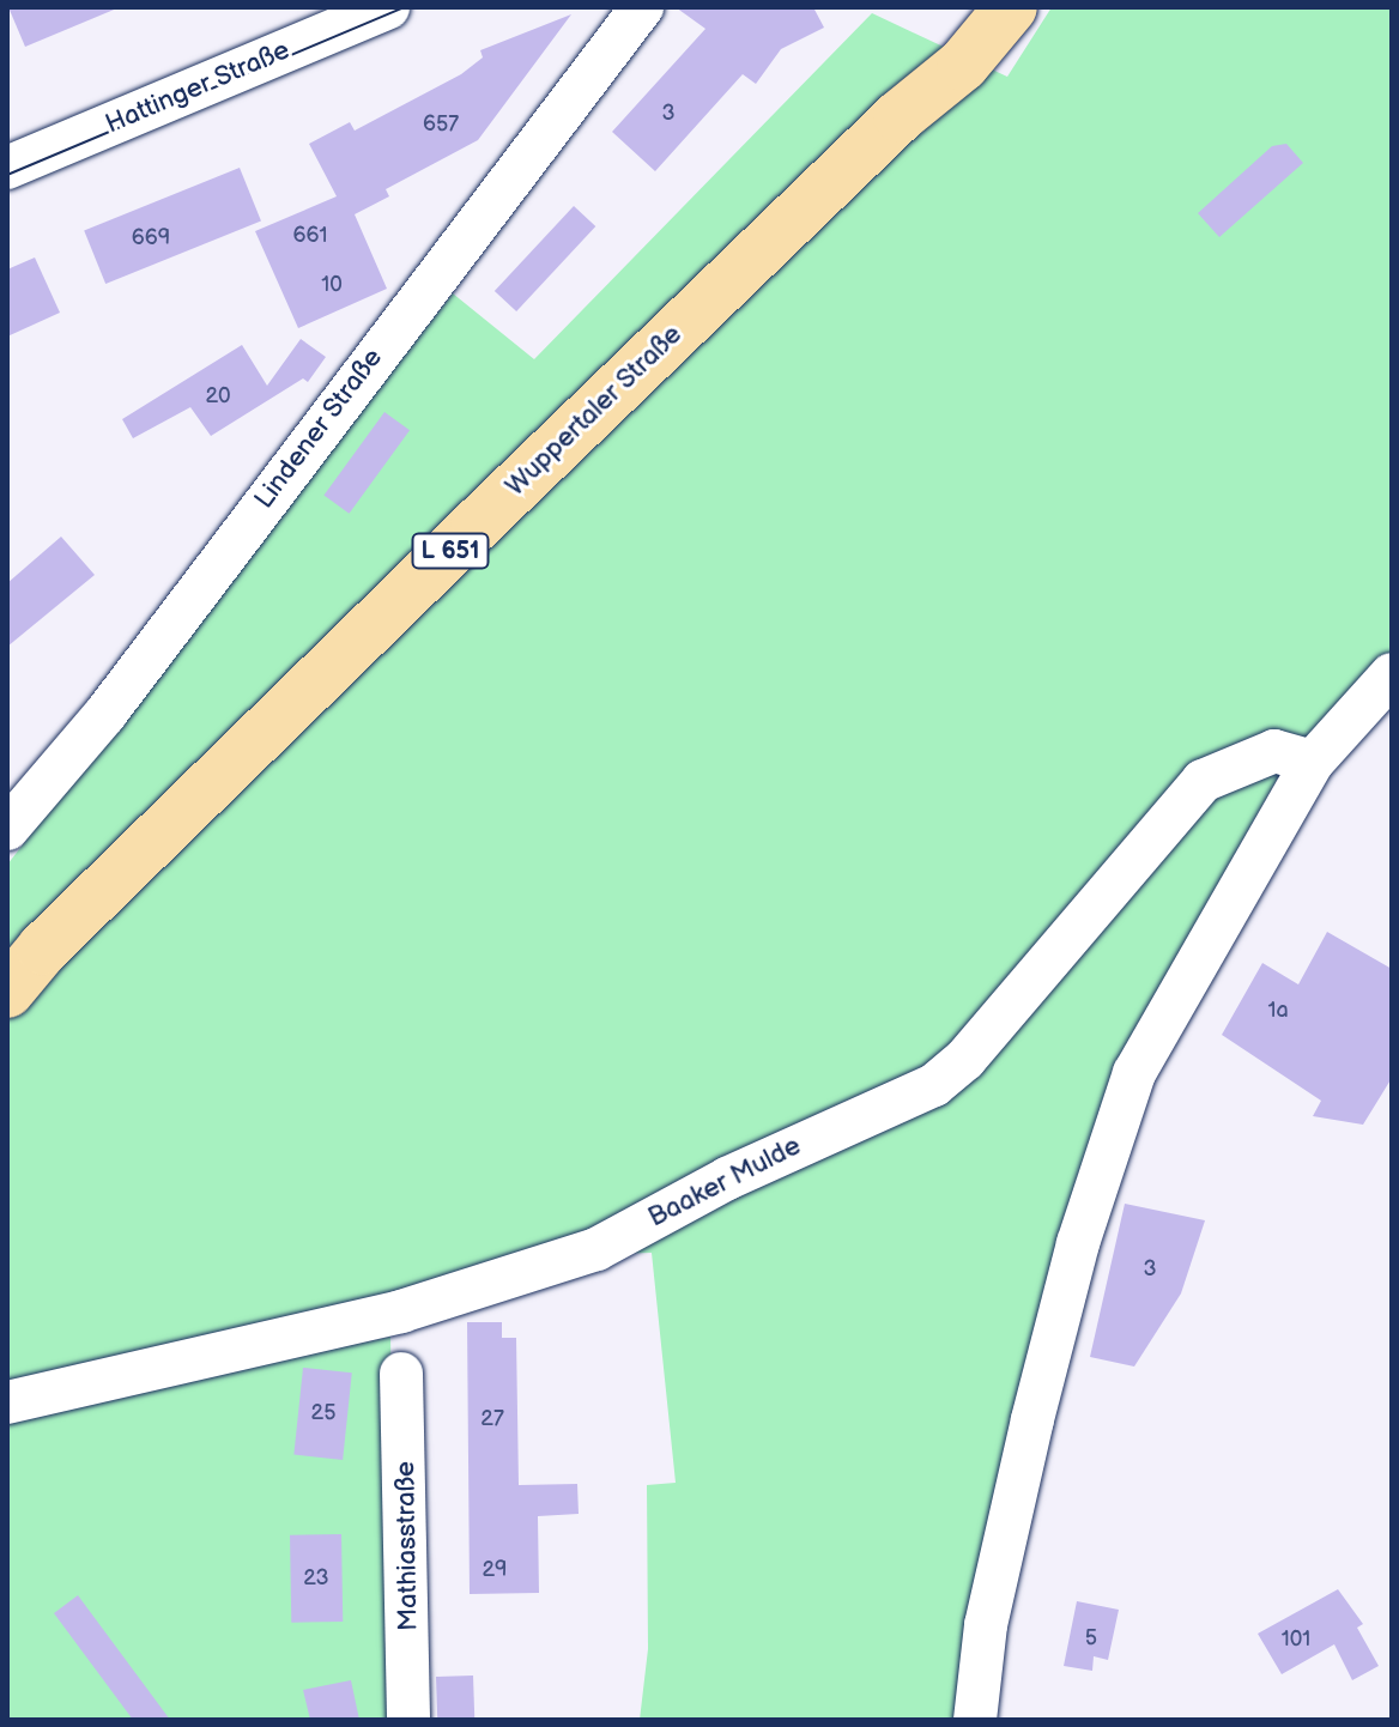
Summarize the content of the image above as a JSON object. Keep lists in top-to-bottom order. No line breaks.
{"streets":{"main road":["Wuppertaler Straße","L 651"],"street":["Hattinger Straße","Lindener Straße","Baaker Mulde","Mathiasstraße"]},"house_numbers":["3","657","661","669","10","20","1a","3","25","27","29","23","5","101"]}
